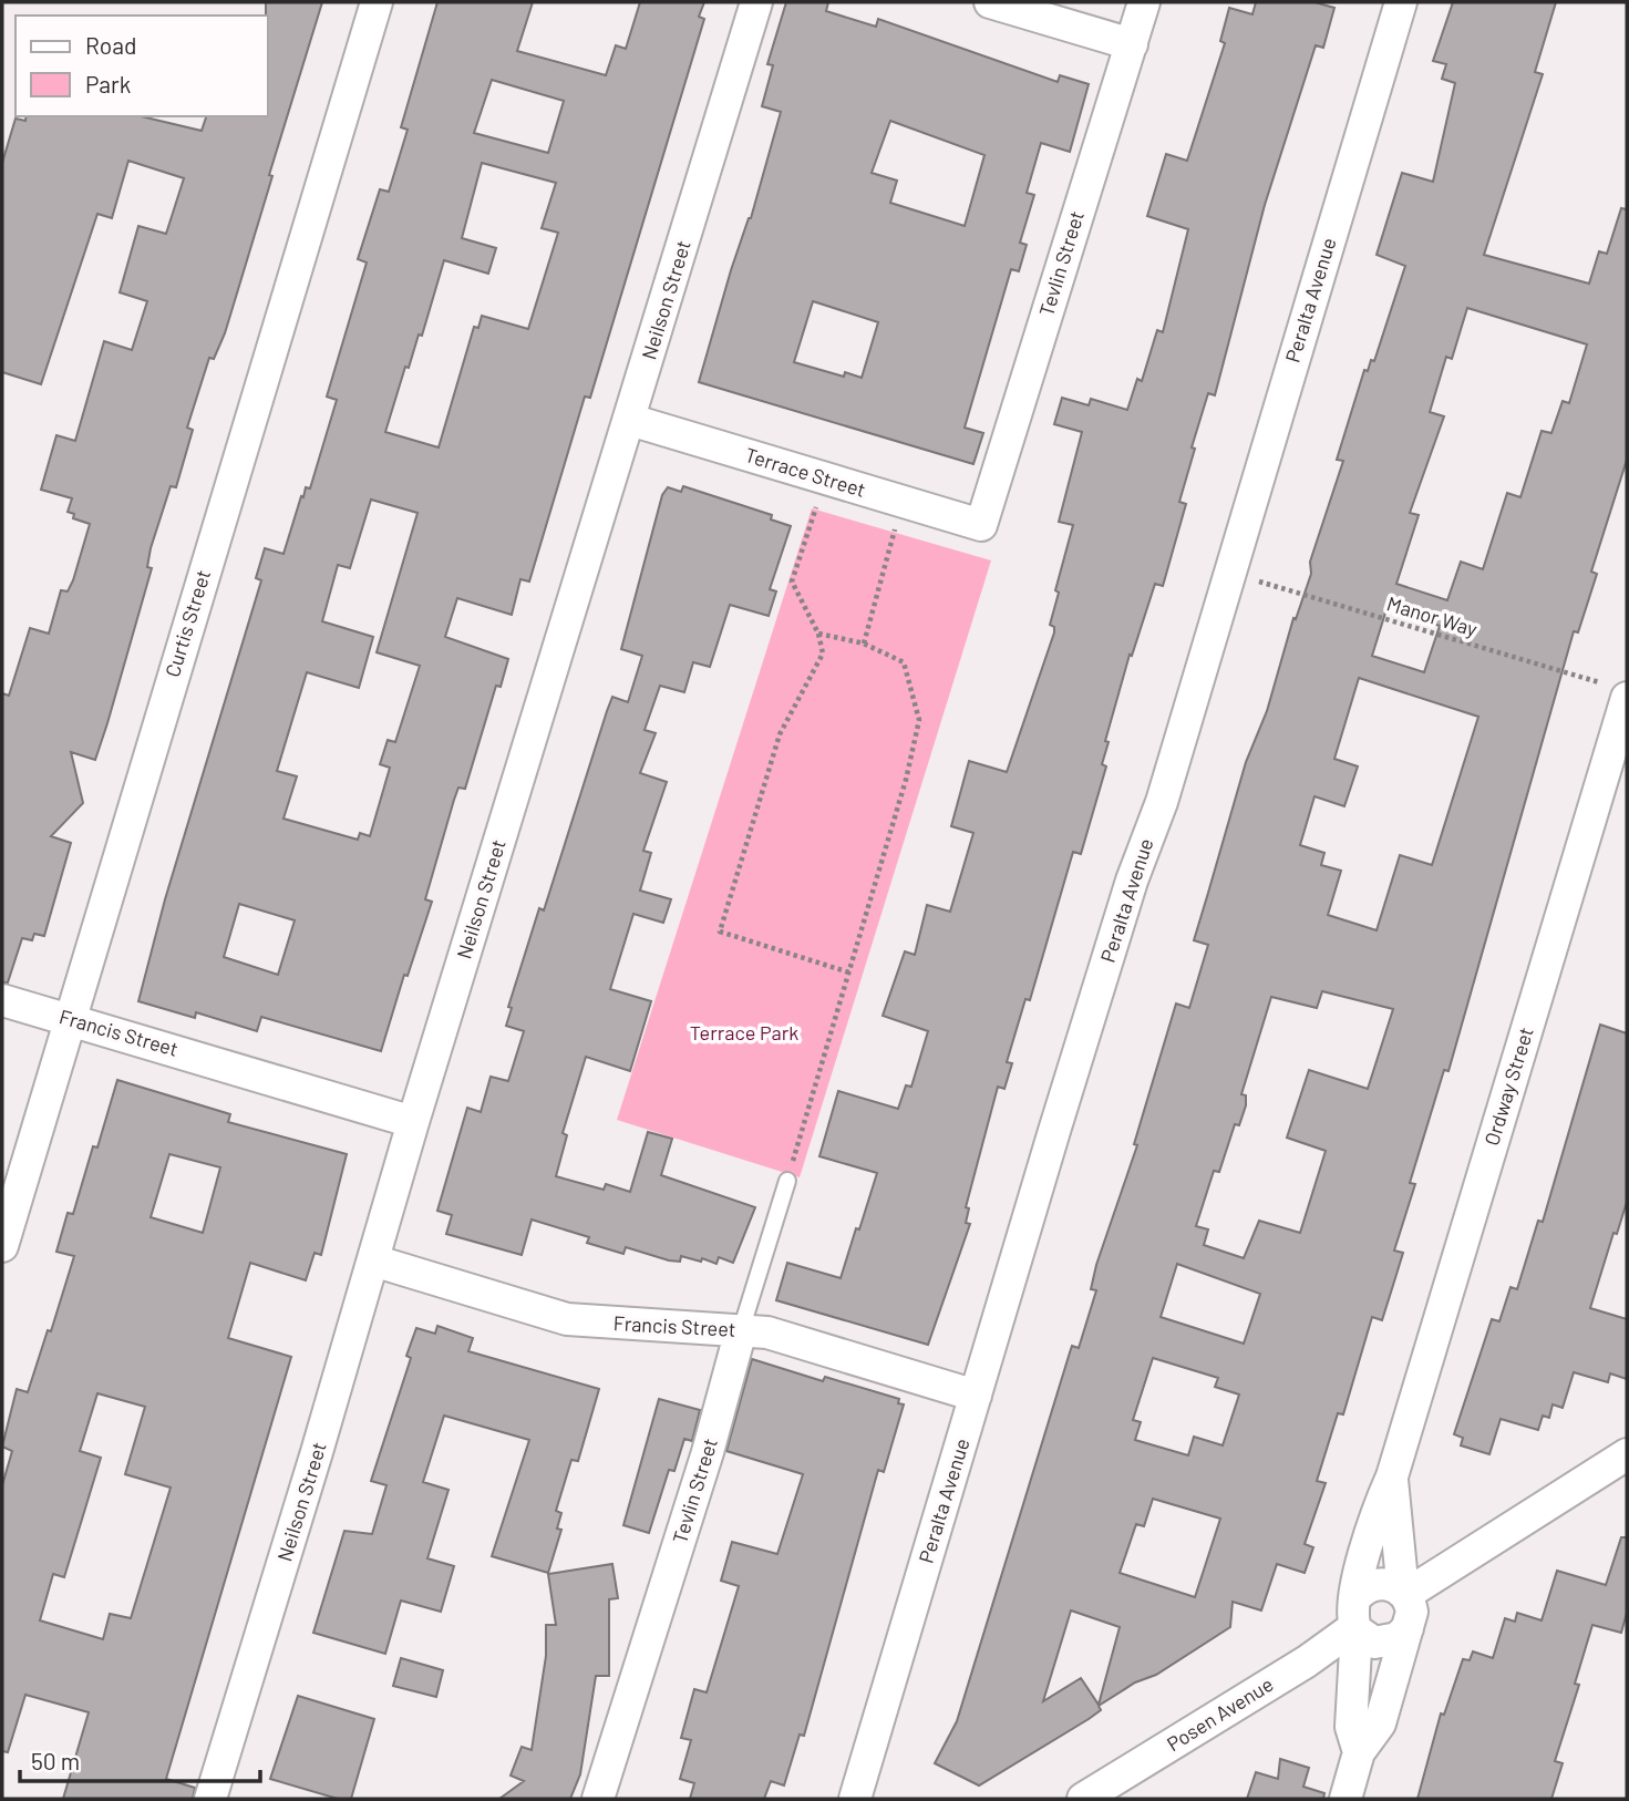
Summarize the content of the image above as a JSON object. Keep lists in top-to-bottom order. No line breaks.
{"streets":{"street":["Tevlin Street","Neilson Street","Peralta Avenue","Terrace Street","Curtis Street","Francis Street","Ordway Street","Posen Avenue"],"path":["Manor Way"]},"crossings":[["Tevlin Street","Terrace Street"],["Tevlin Street","Francis Street"],["Neilson Street","Terrace Street"],["Neilson Street","Francis Street"],["Peralta Avenue","Manor Way"],["Peralta Avenue","Francis Street"],["Manor Way","Ordway Street"],["Curtis Street","Francis Street"],["Ordway Street","Posen Avenue"]],"parks":["Terrace Park"],"legend":["Road","Park"],"scale_bar":"50 m"}
